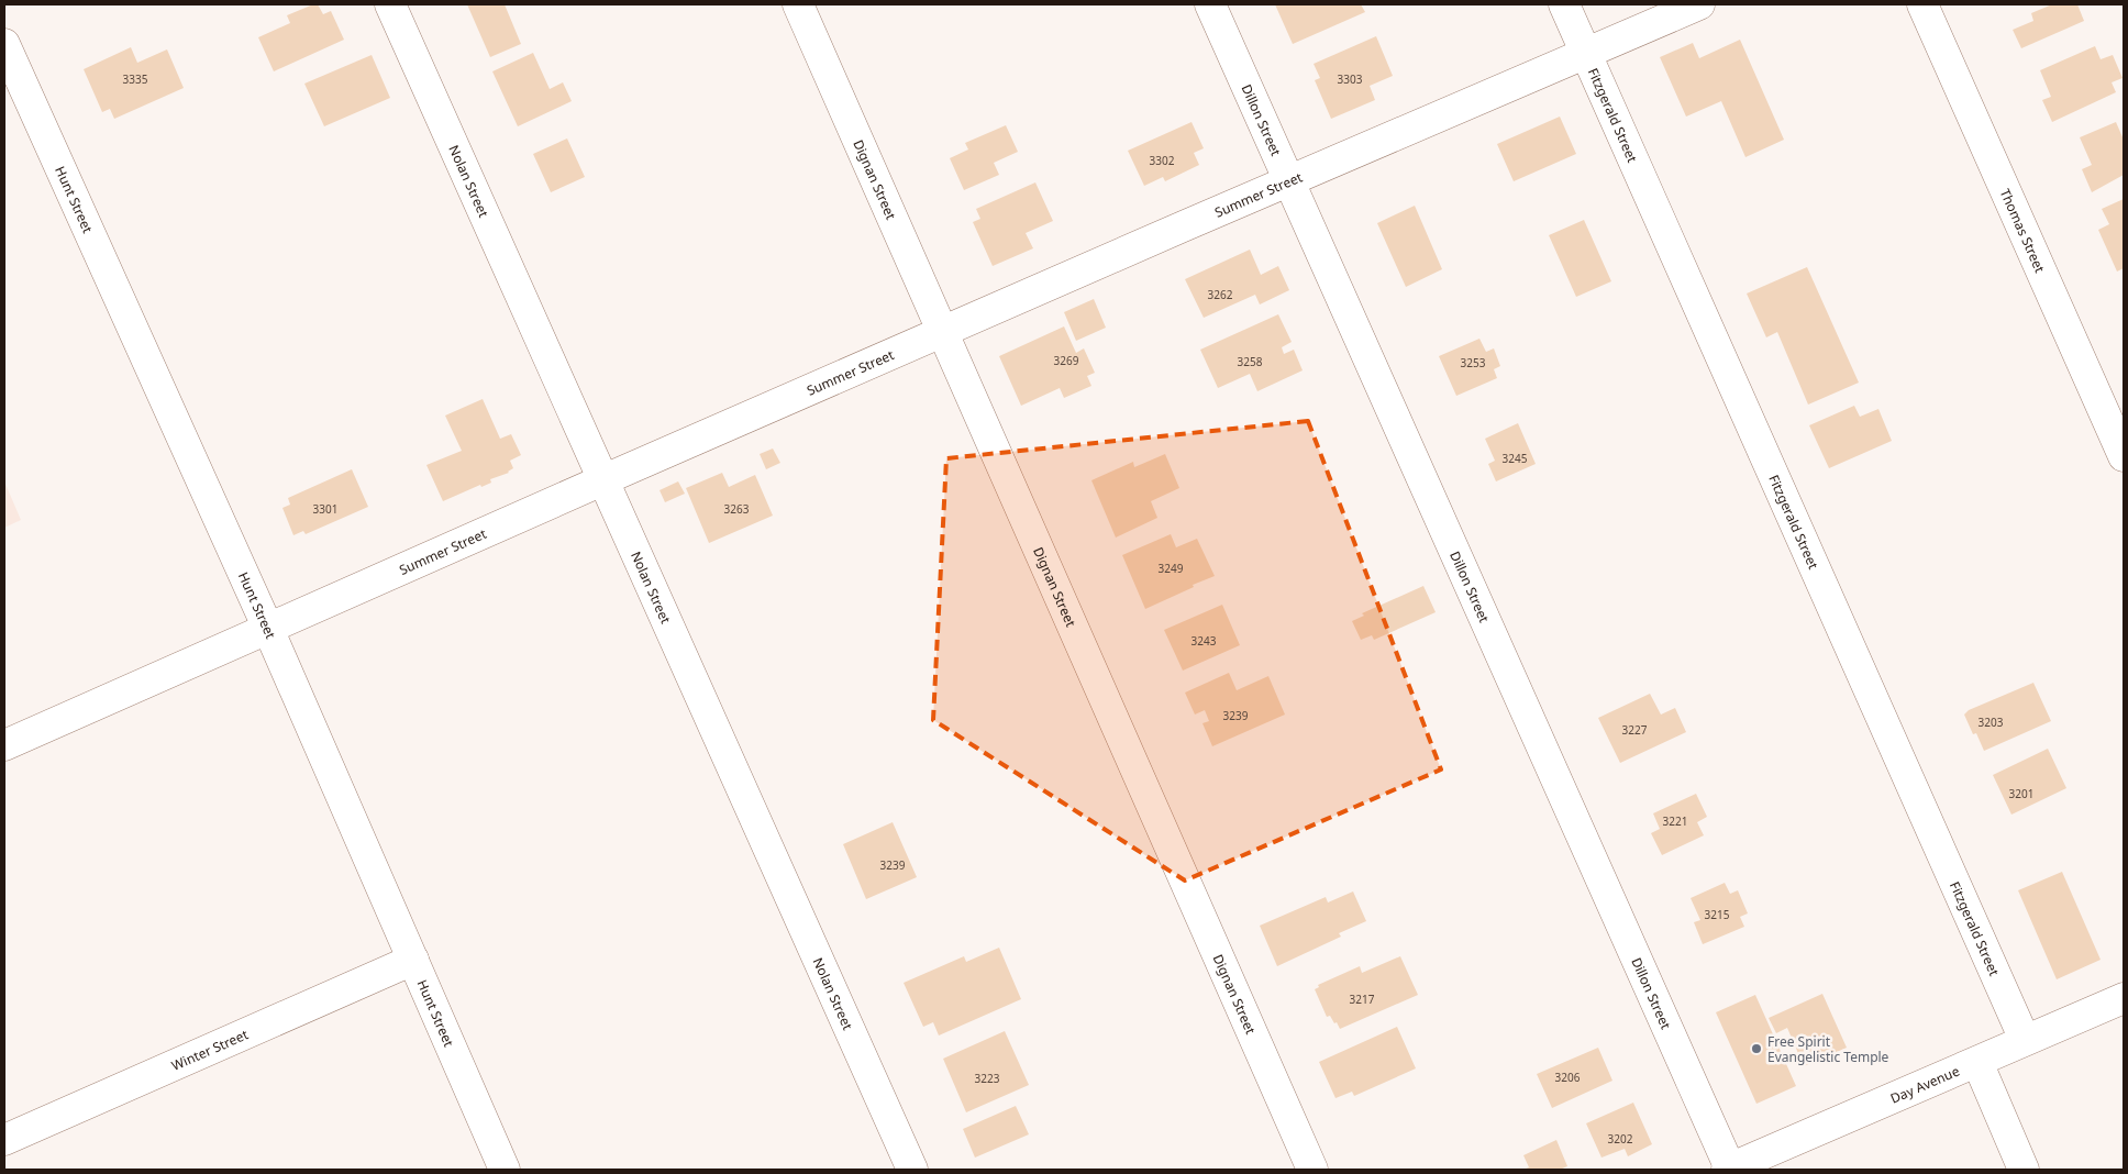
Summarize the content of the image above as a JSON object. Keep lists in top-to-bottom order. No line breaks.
{"streets":{"street":["Fitzgerald Street","Dillon Street","Nolan Street","Dignan Street","Summer Street","Hunt Street","Thomas Street","Winter Street","Day Avenue"]},"crossings":[["Fitzgerald Street","Summer Street"],["Fitzgerald Street","Day Avenue"],["Dillon Street","Summer Street"],["Dillon Street","Day Avenue"],["Nolan Street","Summer Street"],["Dignan Street","Summer Street"],["Summer Street","Hunt Street"],["Hunt Street","Winter Street"]],"places":["Free Spirit Evangelistic Temple"],"house_numbers":["3335","3303","3302","3262","3269","3258","3253","3245","3301","3263","3249","3243","3239","3203","3227","3201","3221","3239","3215","3217","3206","3223","3202"]}
